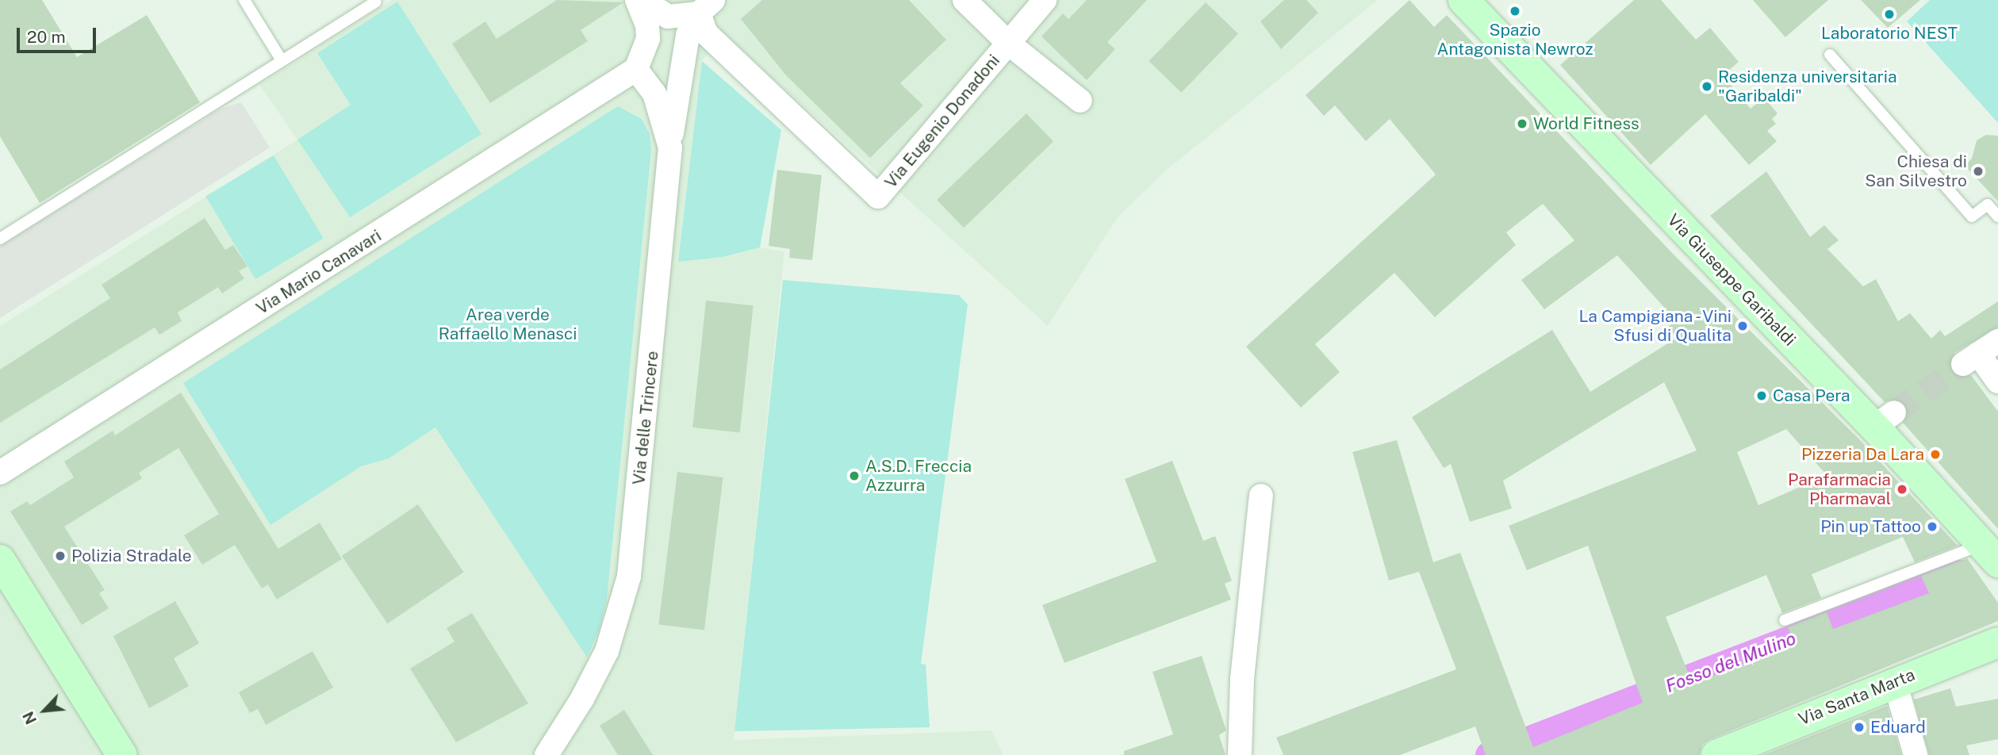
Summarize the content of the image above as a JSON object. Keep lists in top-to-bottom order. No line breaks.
{"streets":{"street":["Via Eugenio Donadoni","Via Mario Canavari","Via Giuseppe Garibaldi","Via delle Trincere","Via Santa Marta"]},"crossings":[["Via Mario Canavari","Via delle Trincere"]],"water":["Fosso del Mulino"],"parks":["Area verde Raffaello Menasci"],"places":["Spazio Antagonista Newroz","Laboratorio NEST","Residenza universitaria \"Garibaldi\"","World Fitness","Chiesa di San Silvestro","La Campigiana - Vini Sfusi di Qualita","Casa Pera","Pizzeria Da Lara","A.S.D. Freccia Azzurra","Parafarmacia Pharmaval","Pin up Tattoo","Polizia Stradale","Eduard"],"scale_bar":"20 m","north":"bottom left"}
